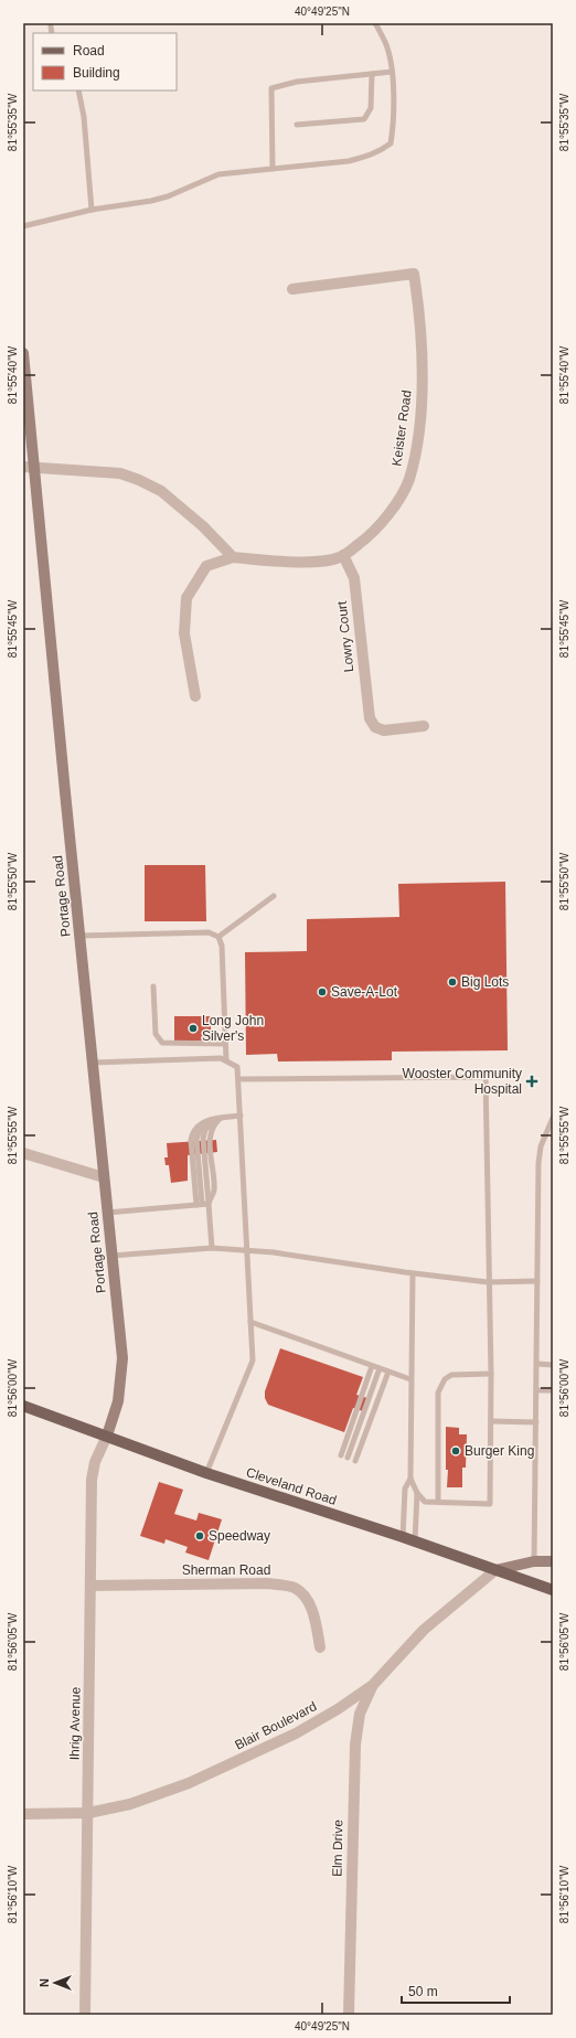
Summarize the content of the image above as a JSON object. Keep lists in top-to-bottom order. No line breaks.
{"streets":{"main road":["Portage Road","Cleveland Road"],"street":["Keister Road","Lowry Court","Sherman Road","Ihrig Avenue","Blair Boulevard","Elm Drive"]},"crossings":[["Keister Road","Lowry Court"],["Portage Road","Cleveland Road"],["Portage Road","Ihrig Avenue"],["Cleveland Road","Ihrig Avenue"],["Cleveland Road","Blair Boulevard"],["Sherman Road","Ihrig Avenue"],["Ihrig Avenue","Blair Boulevard"],["Blair Boulevard","Elm Drive"]],"places":{"other":["Big Lots","Save-A-Lot","Long John Silver's","Burger King","Speedway"],"health":["Wooster Community Hospital"]},"legend":["Road","Building"],"scale_bar":"50 m","north":"left","coordinates":["40°49'25\"N","81°55'35\"W","81°55'40\"W","81°55'45\"W","81°55'50\"W","81°55'55\"W","81°56'00\"W","81°56'05\"W","81°56'10\"W"]}
